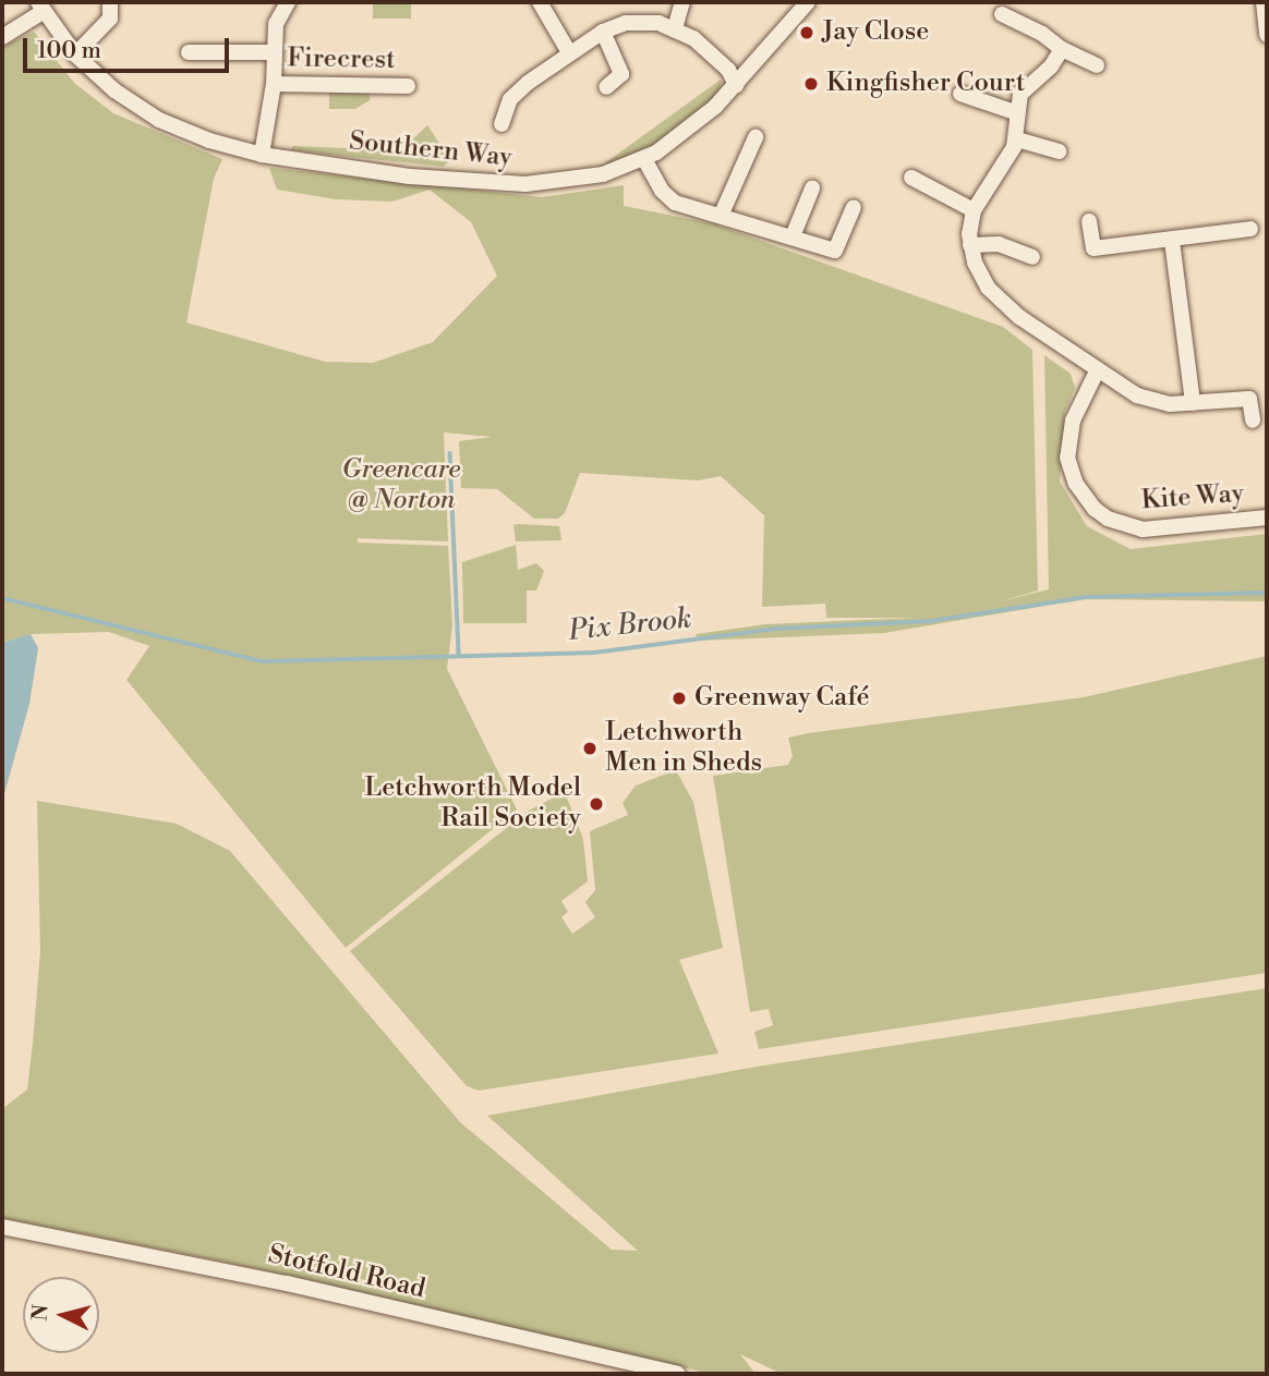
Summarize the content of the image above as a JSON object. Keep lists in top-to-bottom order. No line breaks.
{"streets":{"street":["Firecrest","Southern Way","Kite Way","Stotfold Road"]},"crossings":[["Firecrest","Southern Way"]],"water":["Pix Brook"],"parks":["Greencare @ Norton"],"places":["Jay Close","Kingfisher Court","Greenway Café","Letchworth Men in Sheds","Letchworth Model Rail Society"],"scale_bar":"100 m","north":"left"}
